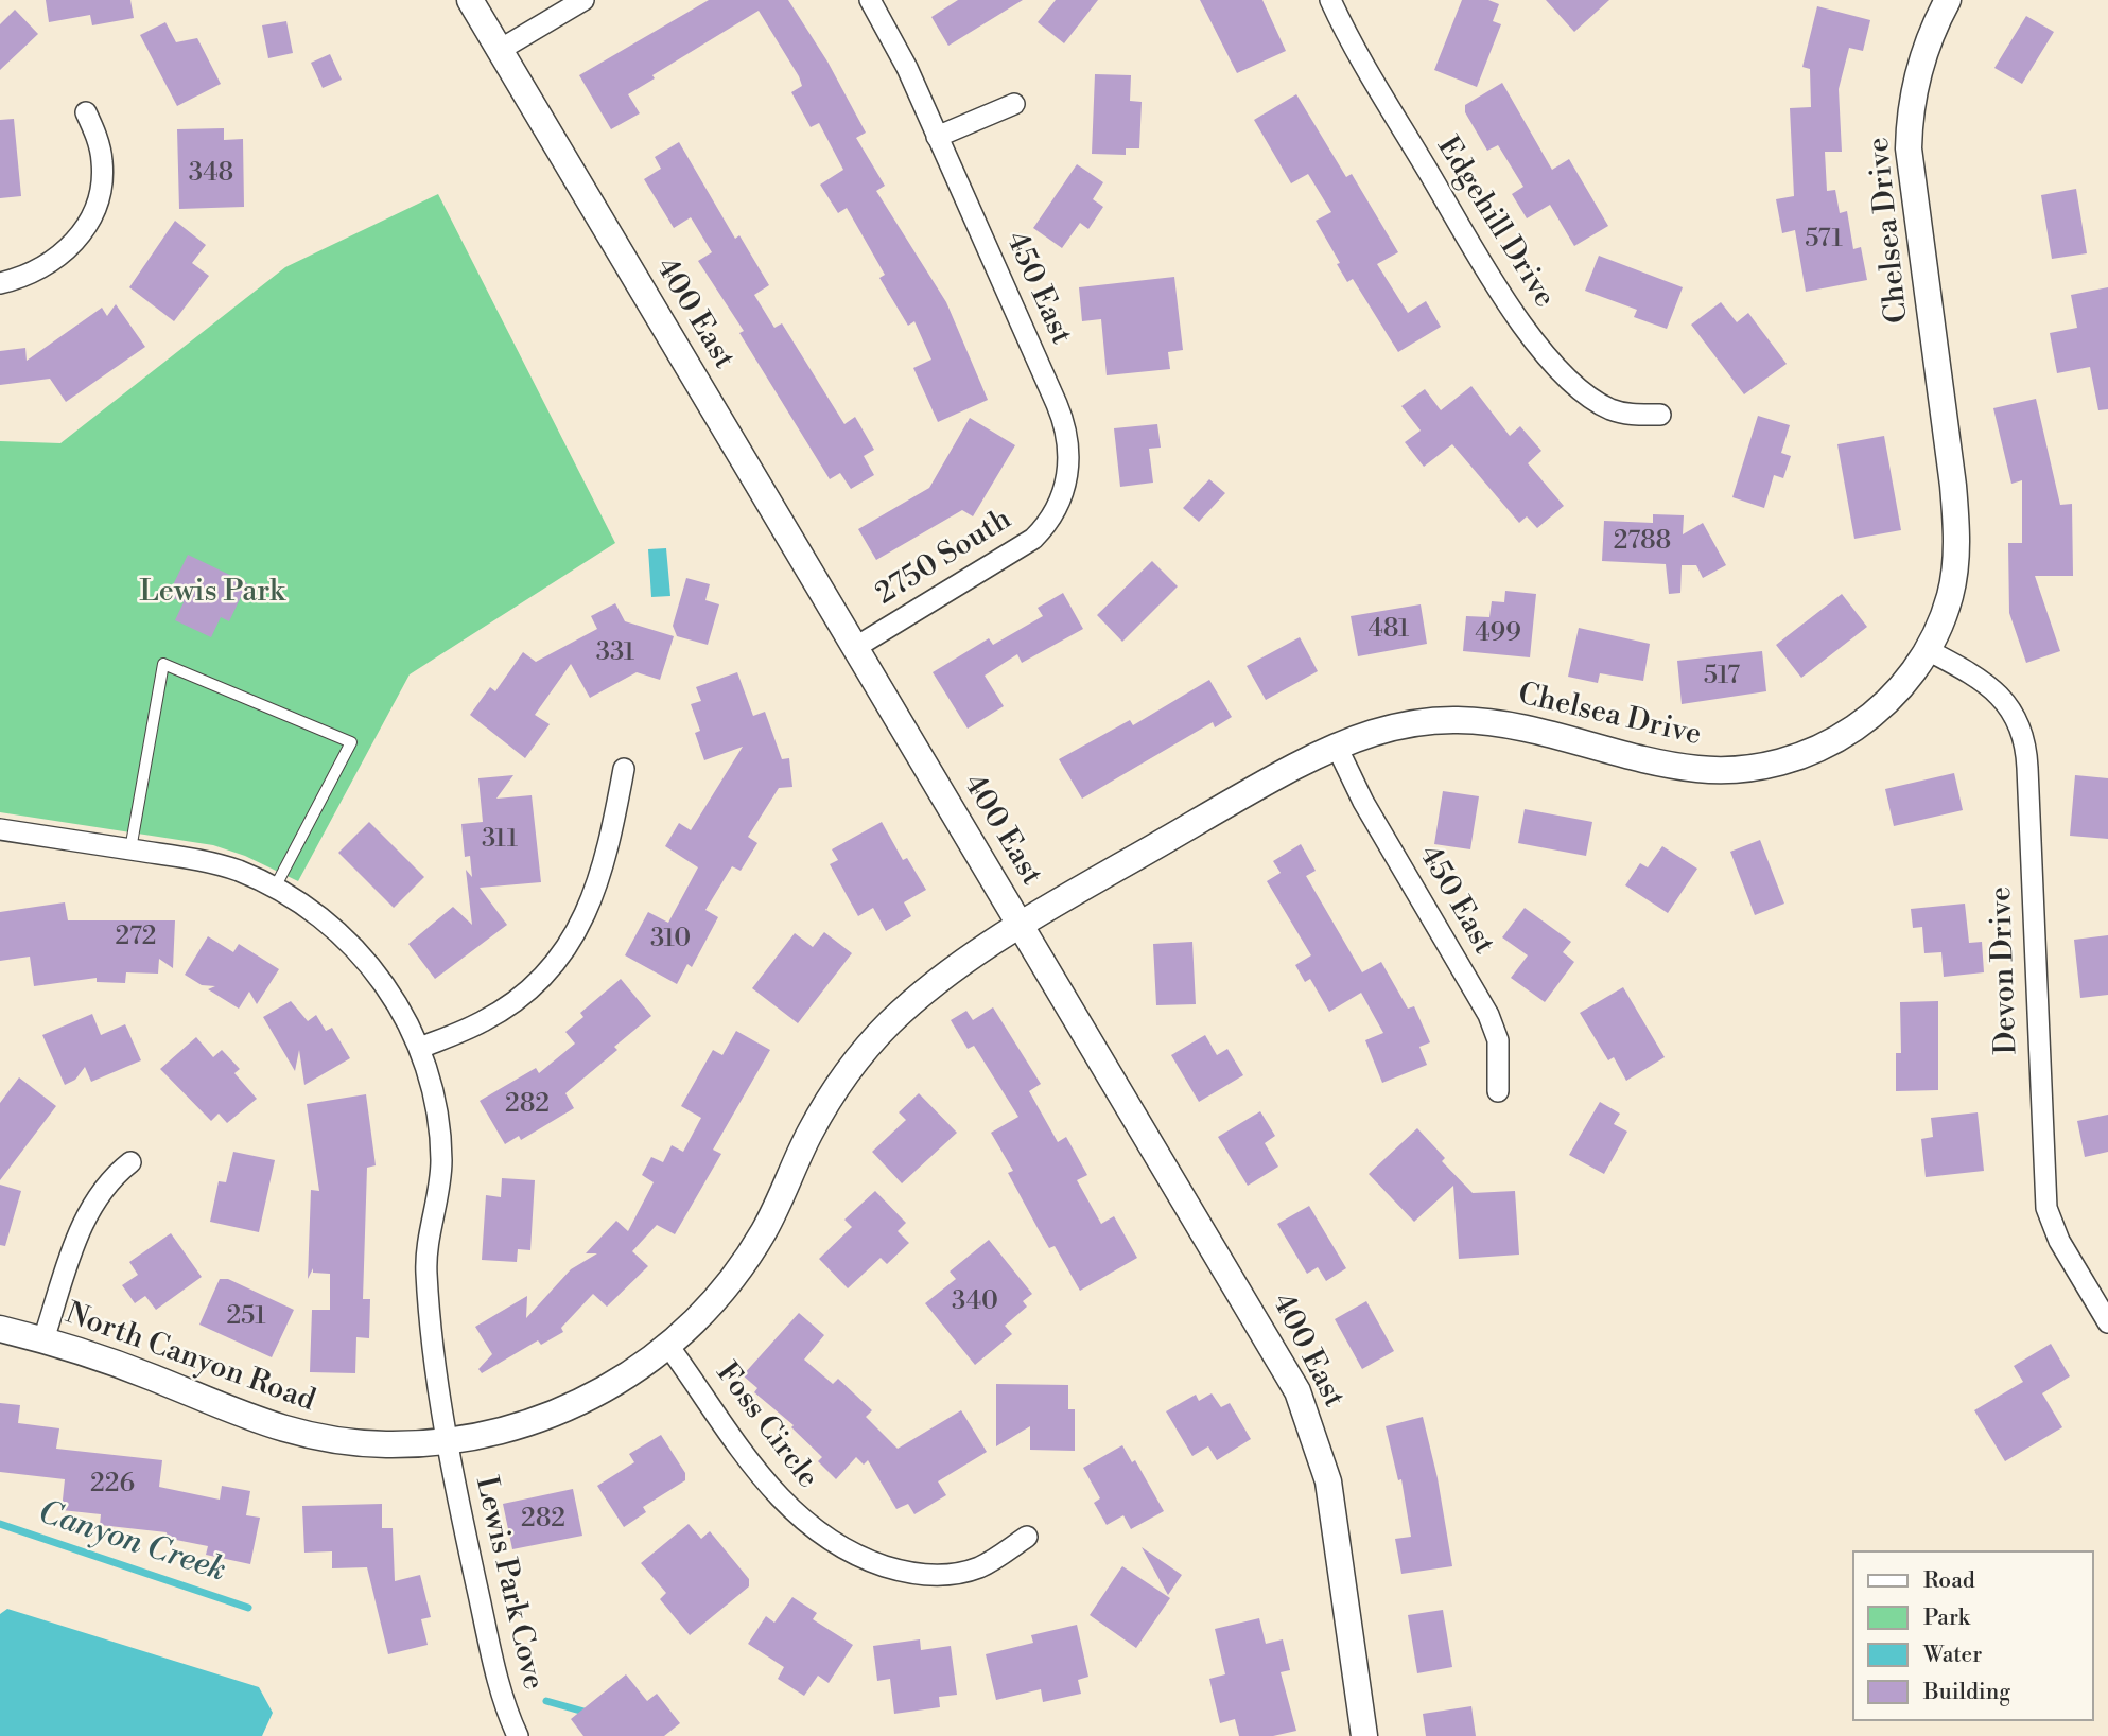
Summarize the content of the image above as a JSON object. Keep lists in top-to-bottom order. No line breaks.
{"streets":{"street":["Edgehill Drive","Chelsea Drive","450 East","400 East","2750 South","Devon Drive","North Canyon Road","Foss Circle","Lewis Park Cove"]},"crossings":[["Chelsea Drive","450 East"],["Chelsea Drive","400 East"],["Chelsea Drive","Devon Drive"],["Chelsea Drive","North Canyon Road"],["450 East","2750 South"],["400 East","2750 South"],["400 East","North Canyon Road"],["North Canyon Road","Foss Circle"],["North Canyon Road","Lewis Park Cove"]],"water":["Canyon Creek"],"parks":["Lewis Park"],"house_numbers":["348","571","2788","481","499","331","517","311","272","310","282","340","251","226","282"],"legend":["Road","Park","Water","Building"]}
